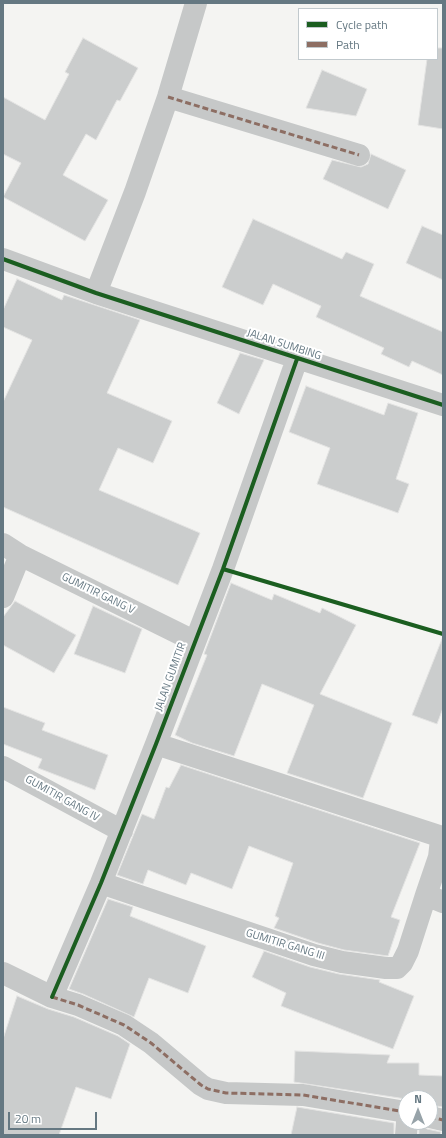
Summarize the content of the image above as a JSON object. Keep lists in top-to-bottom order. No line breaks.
{"streets":{"street":["JALAN SUMBING","GUMITIR GANG V","JALAN GUMITIR","GUMITIR GANG IV","GUMITIR GANG III"]},"crossings":[["JALAN SUMBING","JALAN GUMITIR"],["GUMITIR GANG V","JALAN GUMITIR"],["JALAN GUMITIR","GUMITIR GANG IV"],["JALAN GUMITIR","GUMITIR GANG III"]],"legend":["Cycle path","Path"],"scale_bar":"20 m","north":"top"}
